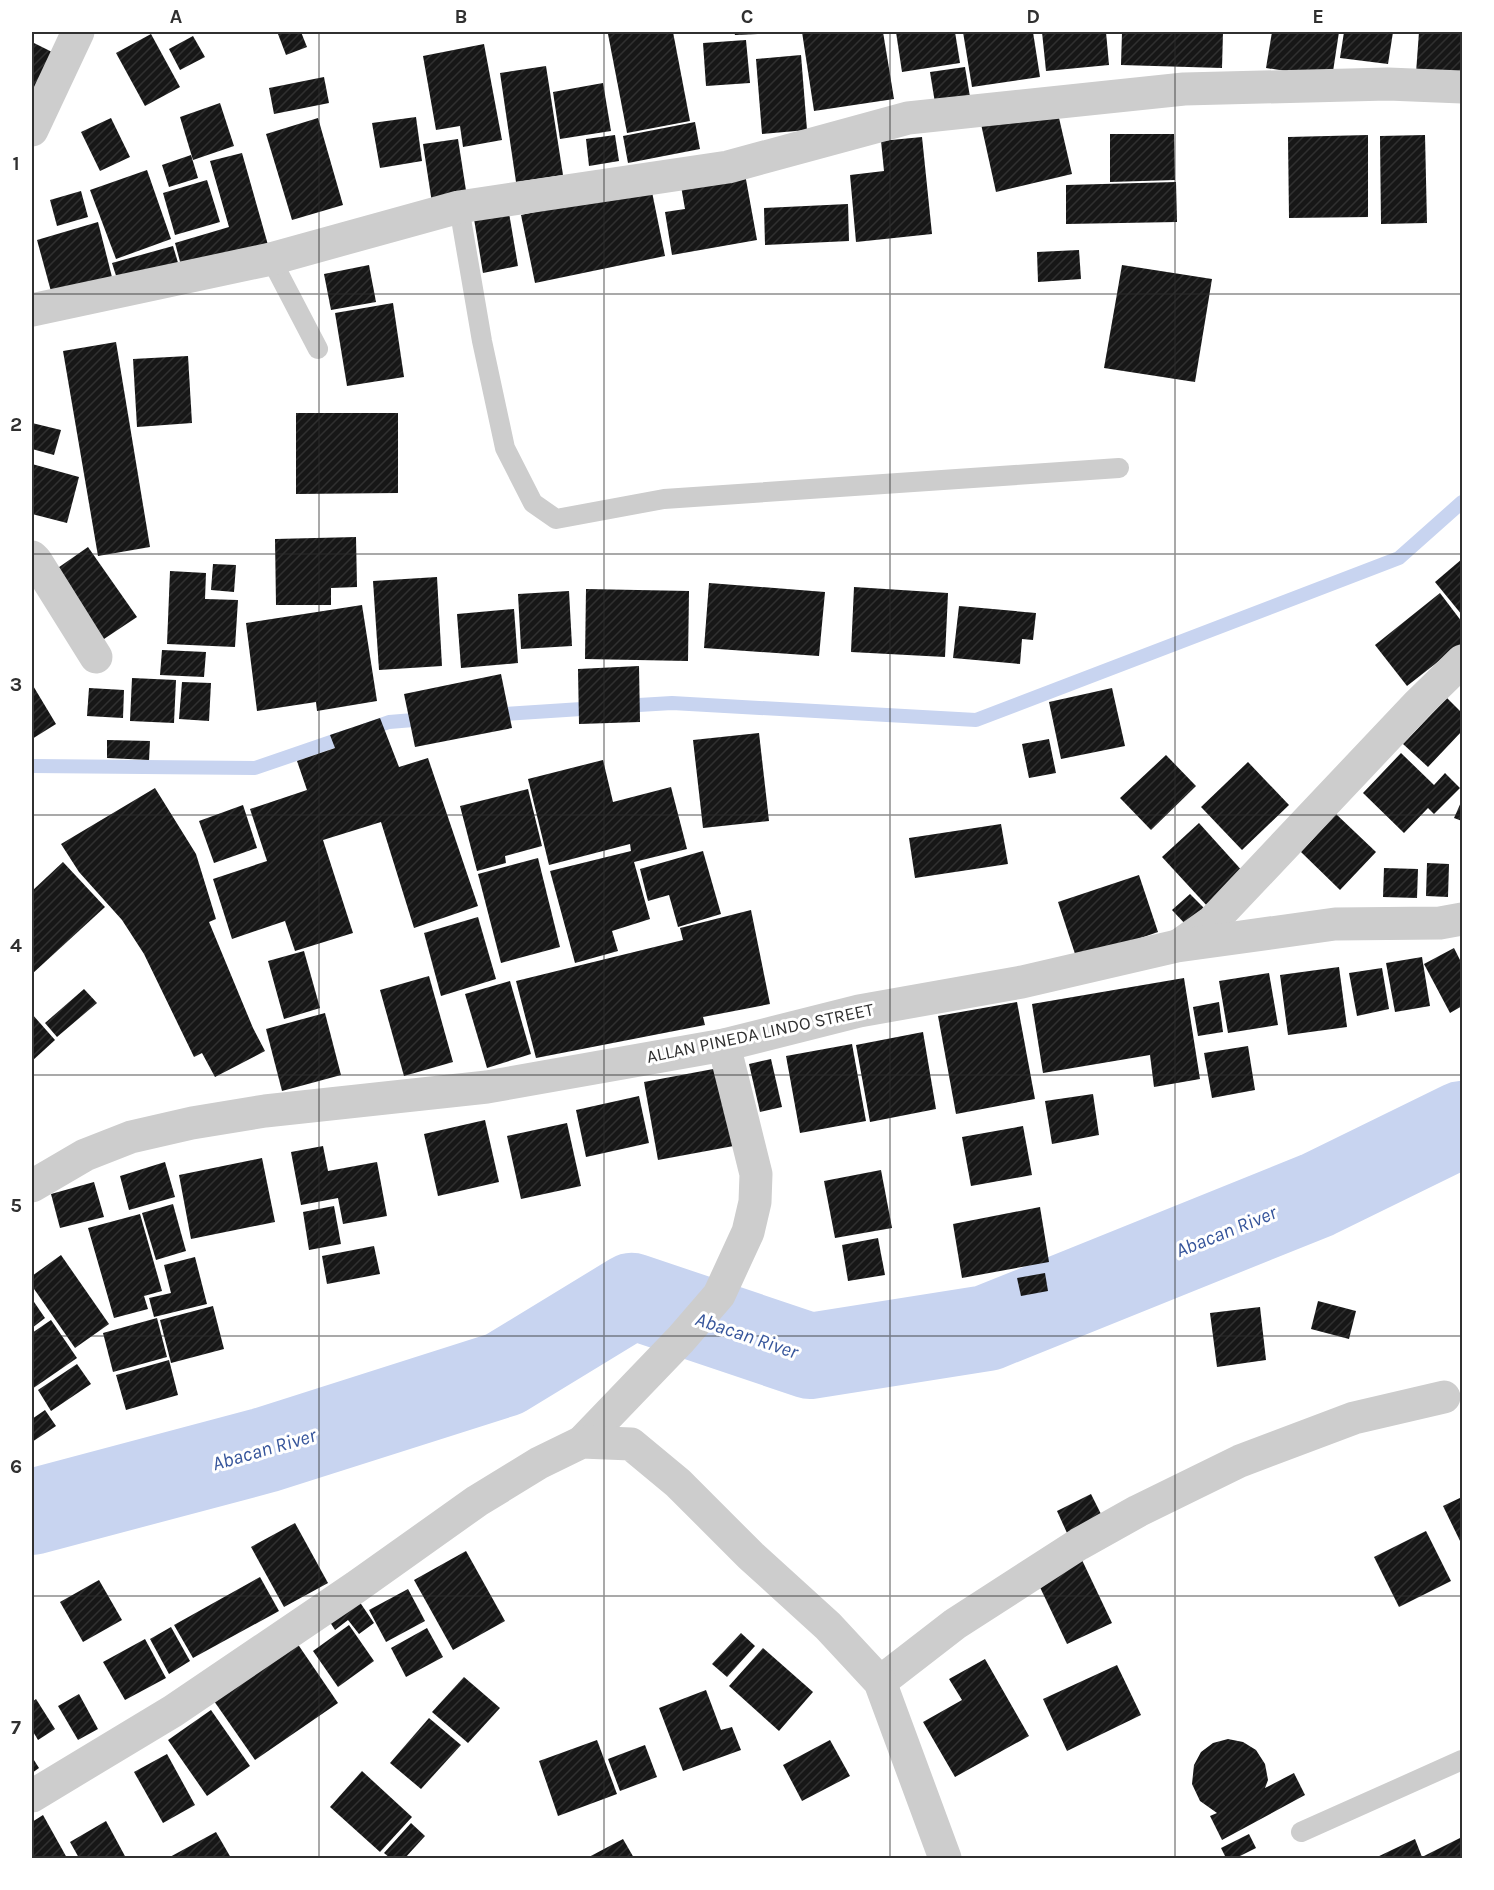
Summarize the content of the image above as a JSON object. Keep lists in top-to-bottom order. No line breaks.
{"streets":{"street":["ALLAN PINEDA LINDO STREET"]},"water":["Abacan River"],"grid":{"columns":["A","B","C","D","E"],"rows":["1","2","3","4","5","6","7"]}}
